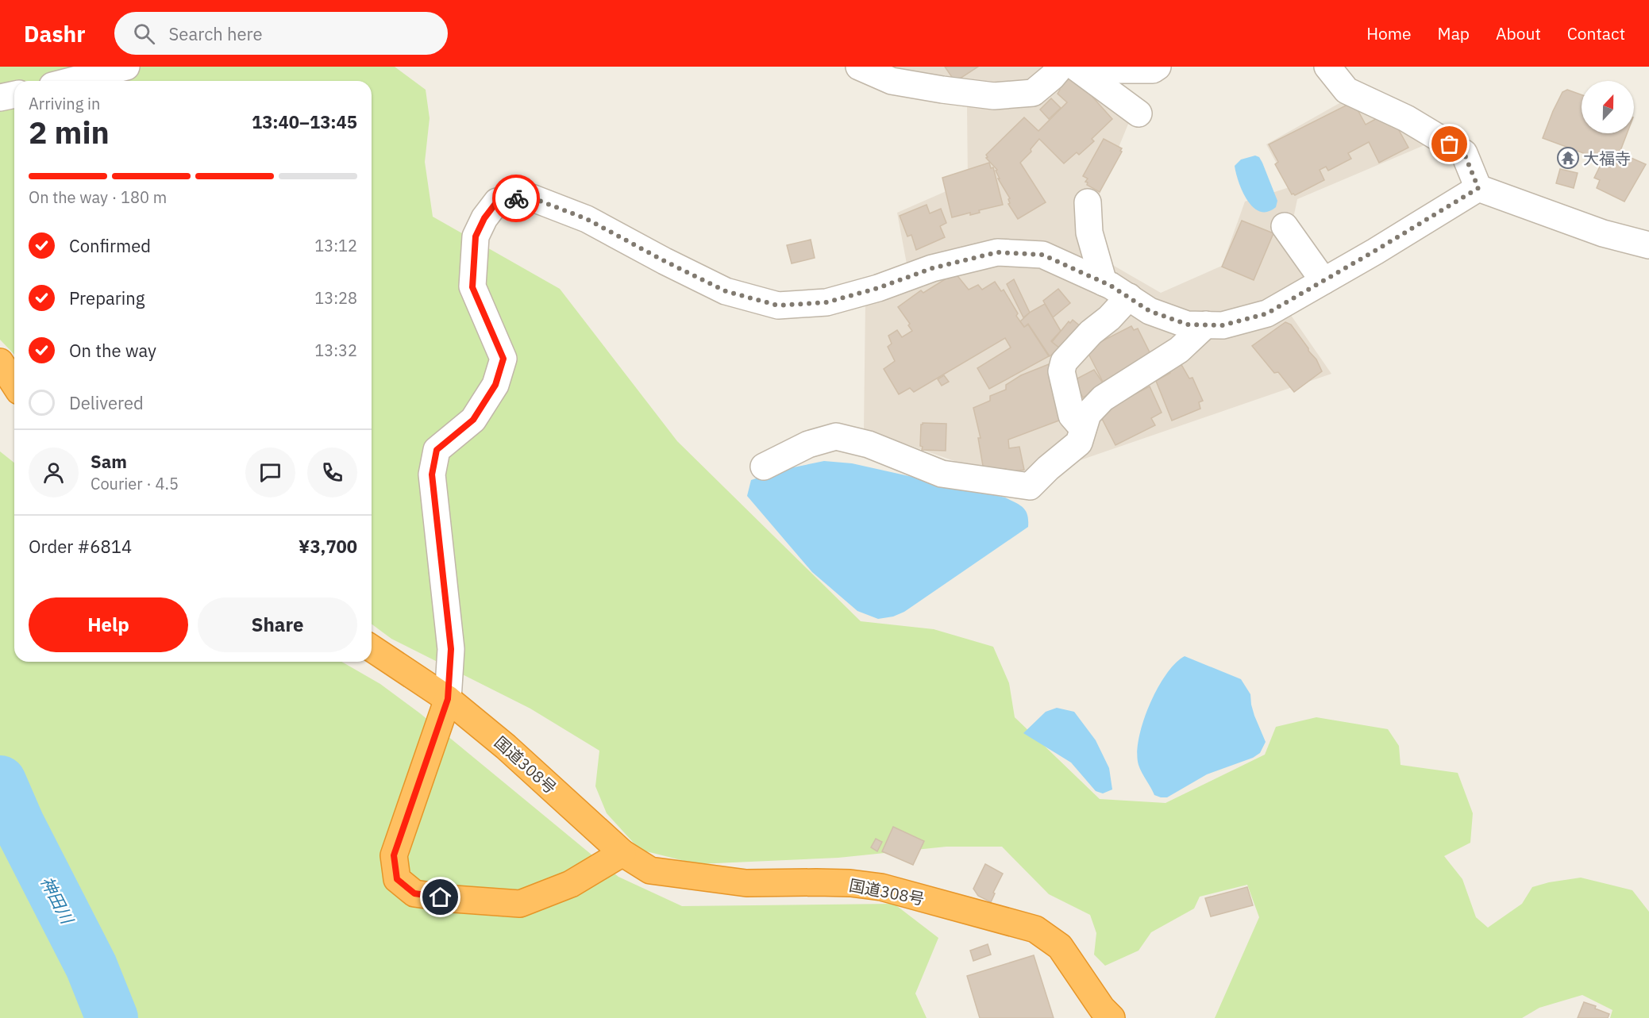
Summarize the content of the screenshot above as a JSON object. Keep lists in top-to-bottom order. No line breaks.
{"streets":{"highway":["国道308号"]},"water":["神田川"],"places":{"temple":["大福寺"]},"north":"top","page":{"header":"Dashr","search":"Search here","nav":["Home","Map","About","Contact"],"heading":["2 min","Arriving in","13:40–13:45"],"panel":["Sam","Courier · 4.5","Order #6814","¥3,700"],"bar":"On the way · 180 m","list":[["Confirmed","13:12"],["Preparing","13:28"],["On the way","13:32"],"Delivered"],"buttons":["Help","Share"]}}
